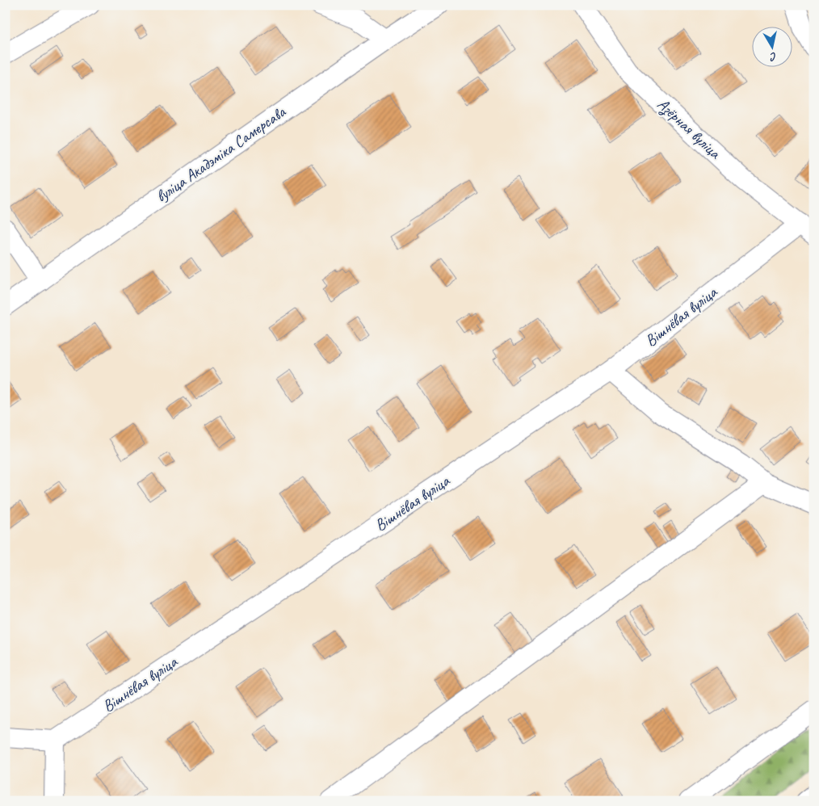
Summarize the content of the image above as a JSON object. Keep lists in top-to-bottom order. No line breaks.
{"streets":{"street":["Азёрная вуліца","вуліца Акадэміка Самерсава","Вішнёвая вуліца"]},"crossings":[["Азёрная вуліца","Вішнёвая вуліца"]],"north":"bottom"}
